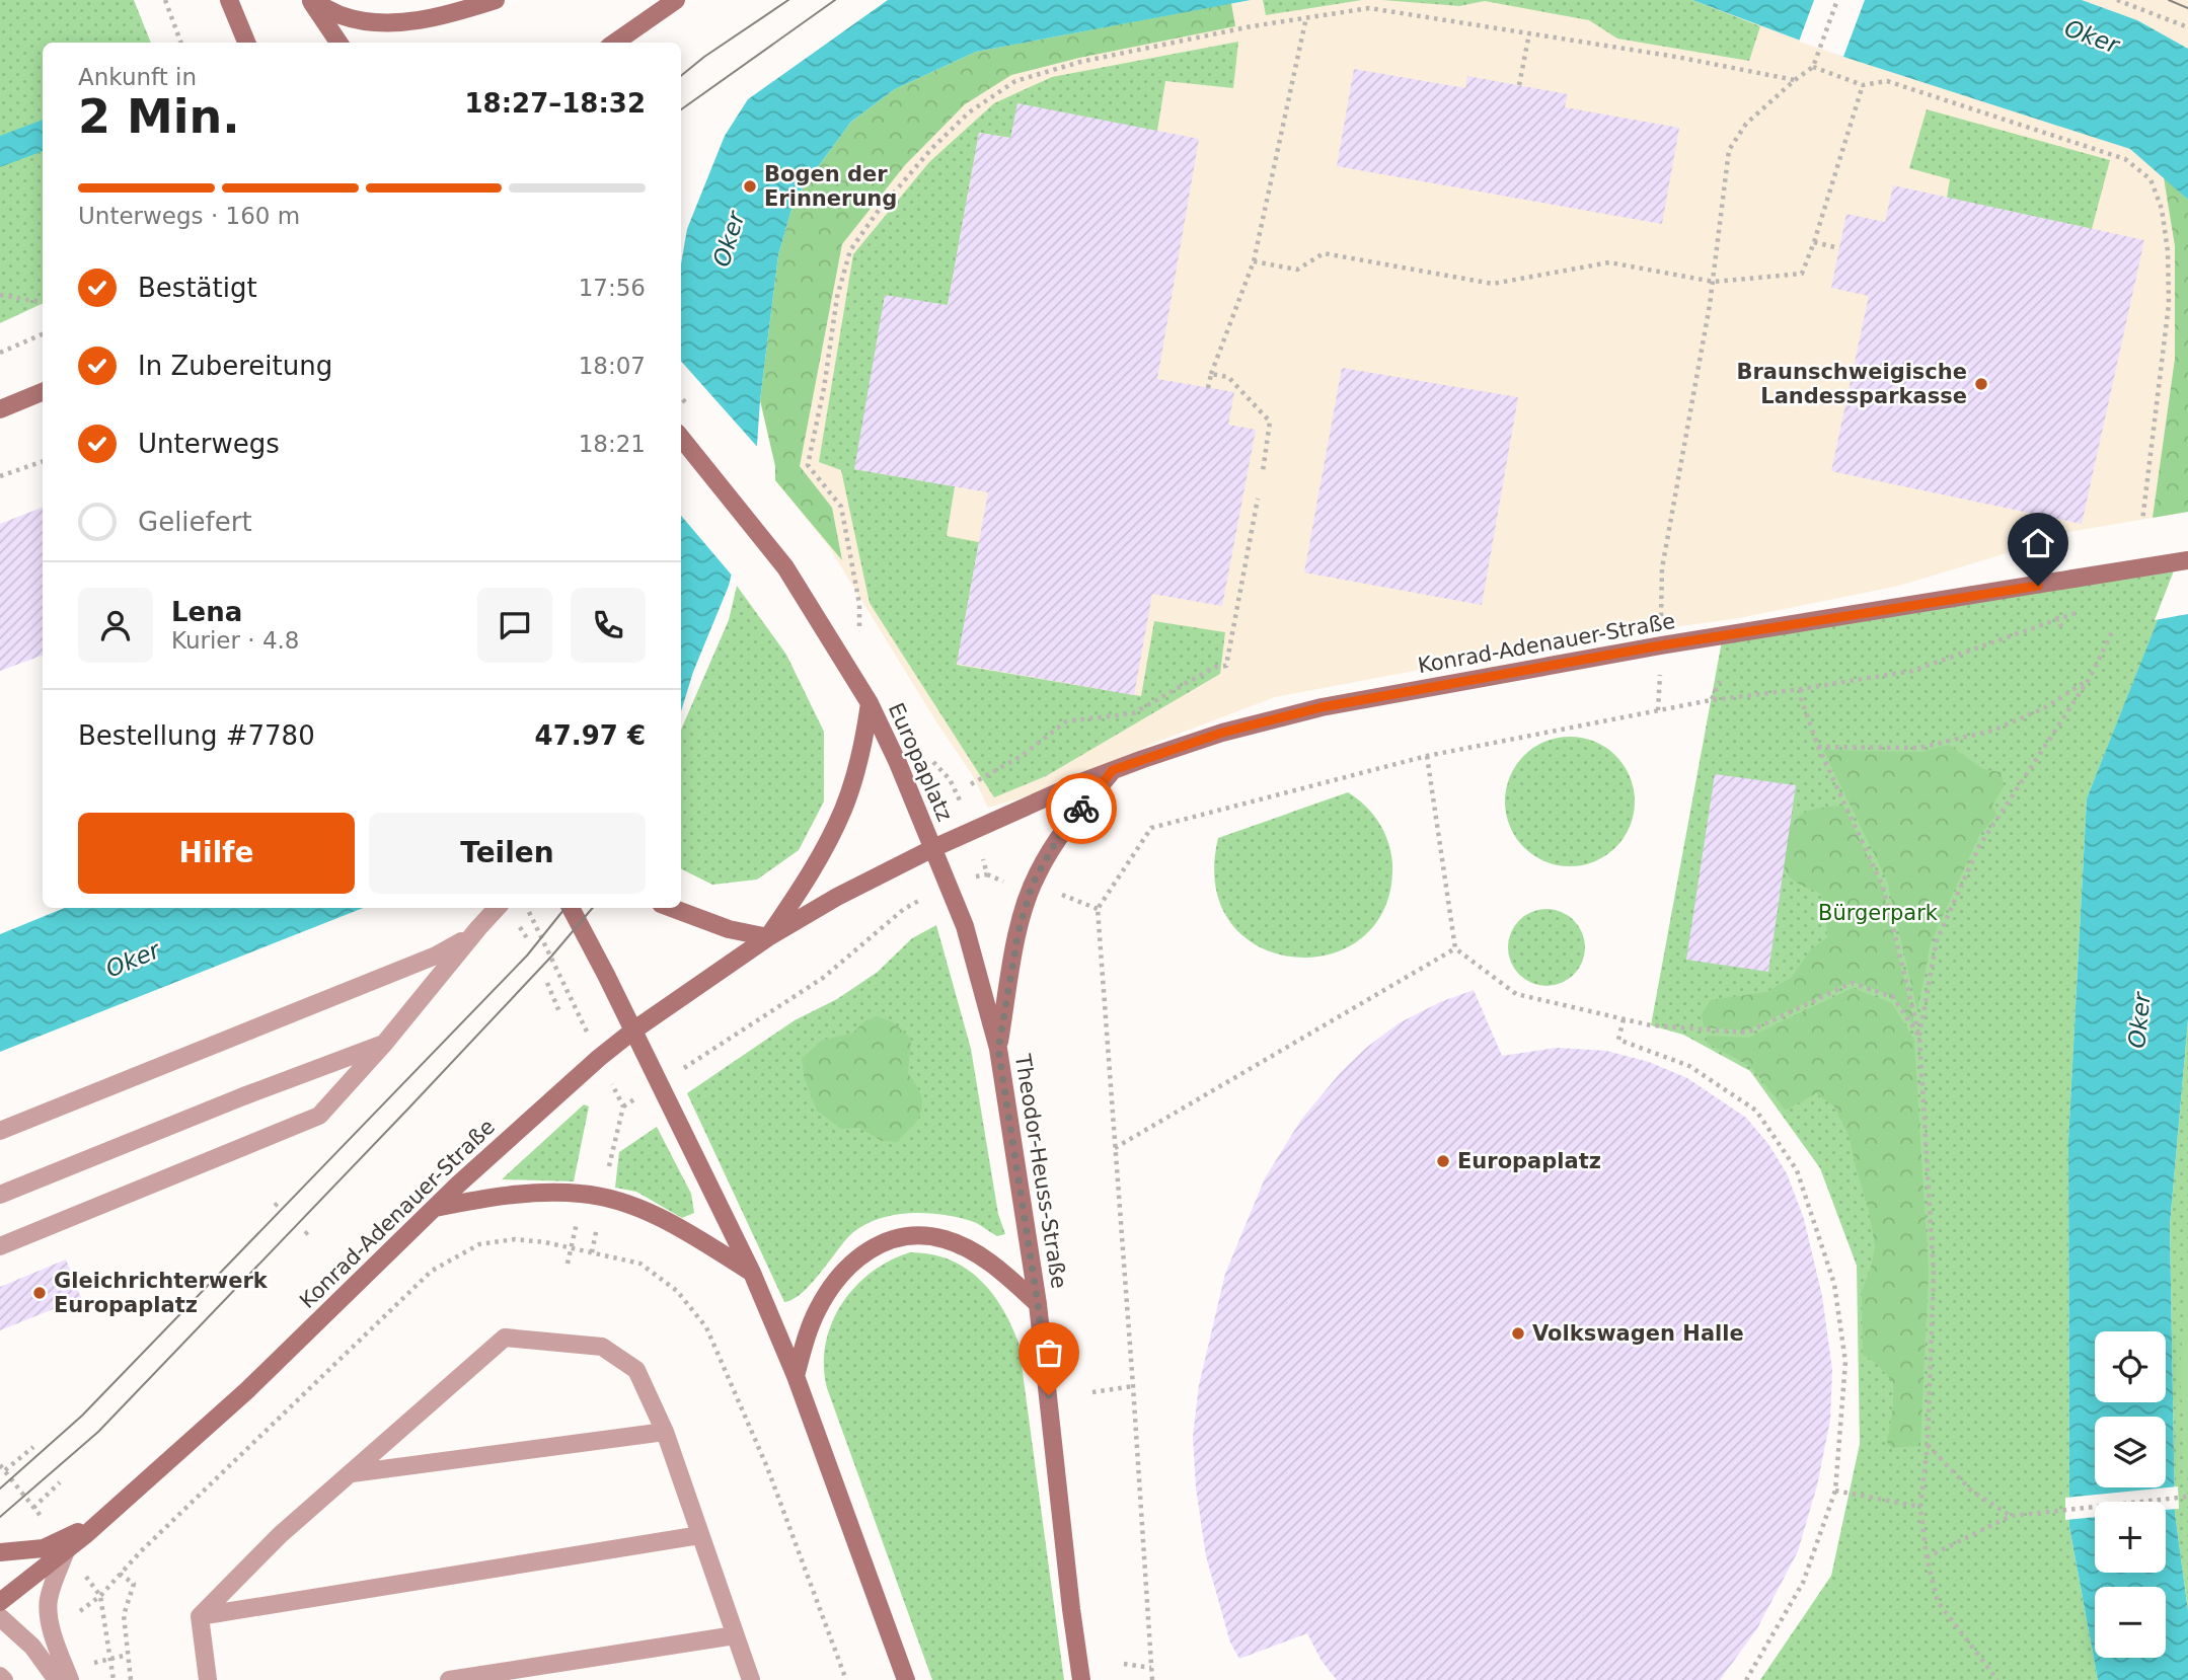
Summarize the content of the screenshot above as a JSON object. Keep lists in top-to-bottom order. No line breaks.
{"streets":{"main road":["Konrad-Adenauer-Straße","Europaplatz","Theodor-Heuss-Straße"]},"crossings":[["Konrad-Adenauer-Straße","Europaplatz"],["Konrad-Adenauer-Straße","Theodor-Heuss-Straße"],["Europaplatz","Theodor-Heuss-Straße"]],"water":["Oker"],"parks":["Bürgerpark"],"places":["Bogen der Erinnerung","Braunschweigische Landessparkasse","Europaplatz","Gleichrichterwerk Europaplatz","Volkswagen Halle"],"page":{"heading":["2 Min.","Ankunft in","18:27–18:32"],"panel":["Lena","Kurier · 4.8","Bestellung #7780","47.97 €"],"bar":"Unterwegs · 160 m","list":[["Bestätigt","17:56"],["In Zubereitung","18:07"],["Unterwegs","18:21"],"Geliefert"],"buttons":["Hilfe","Teilen"],"map_buttons":["+","−"]}}
